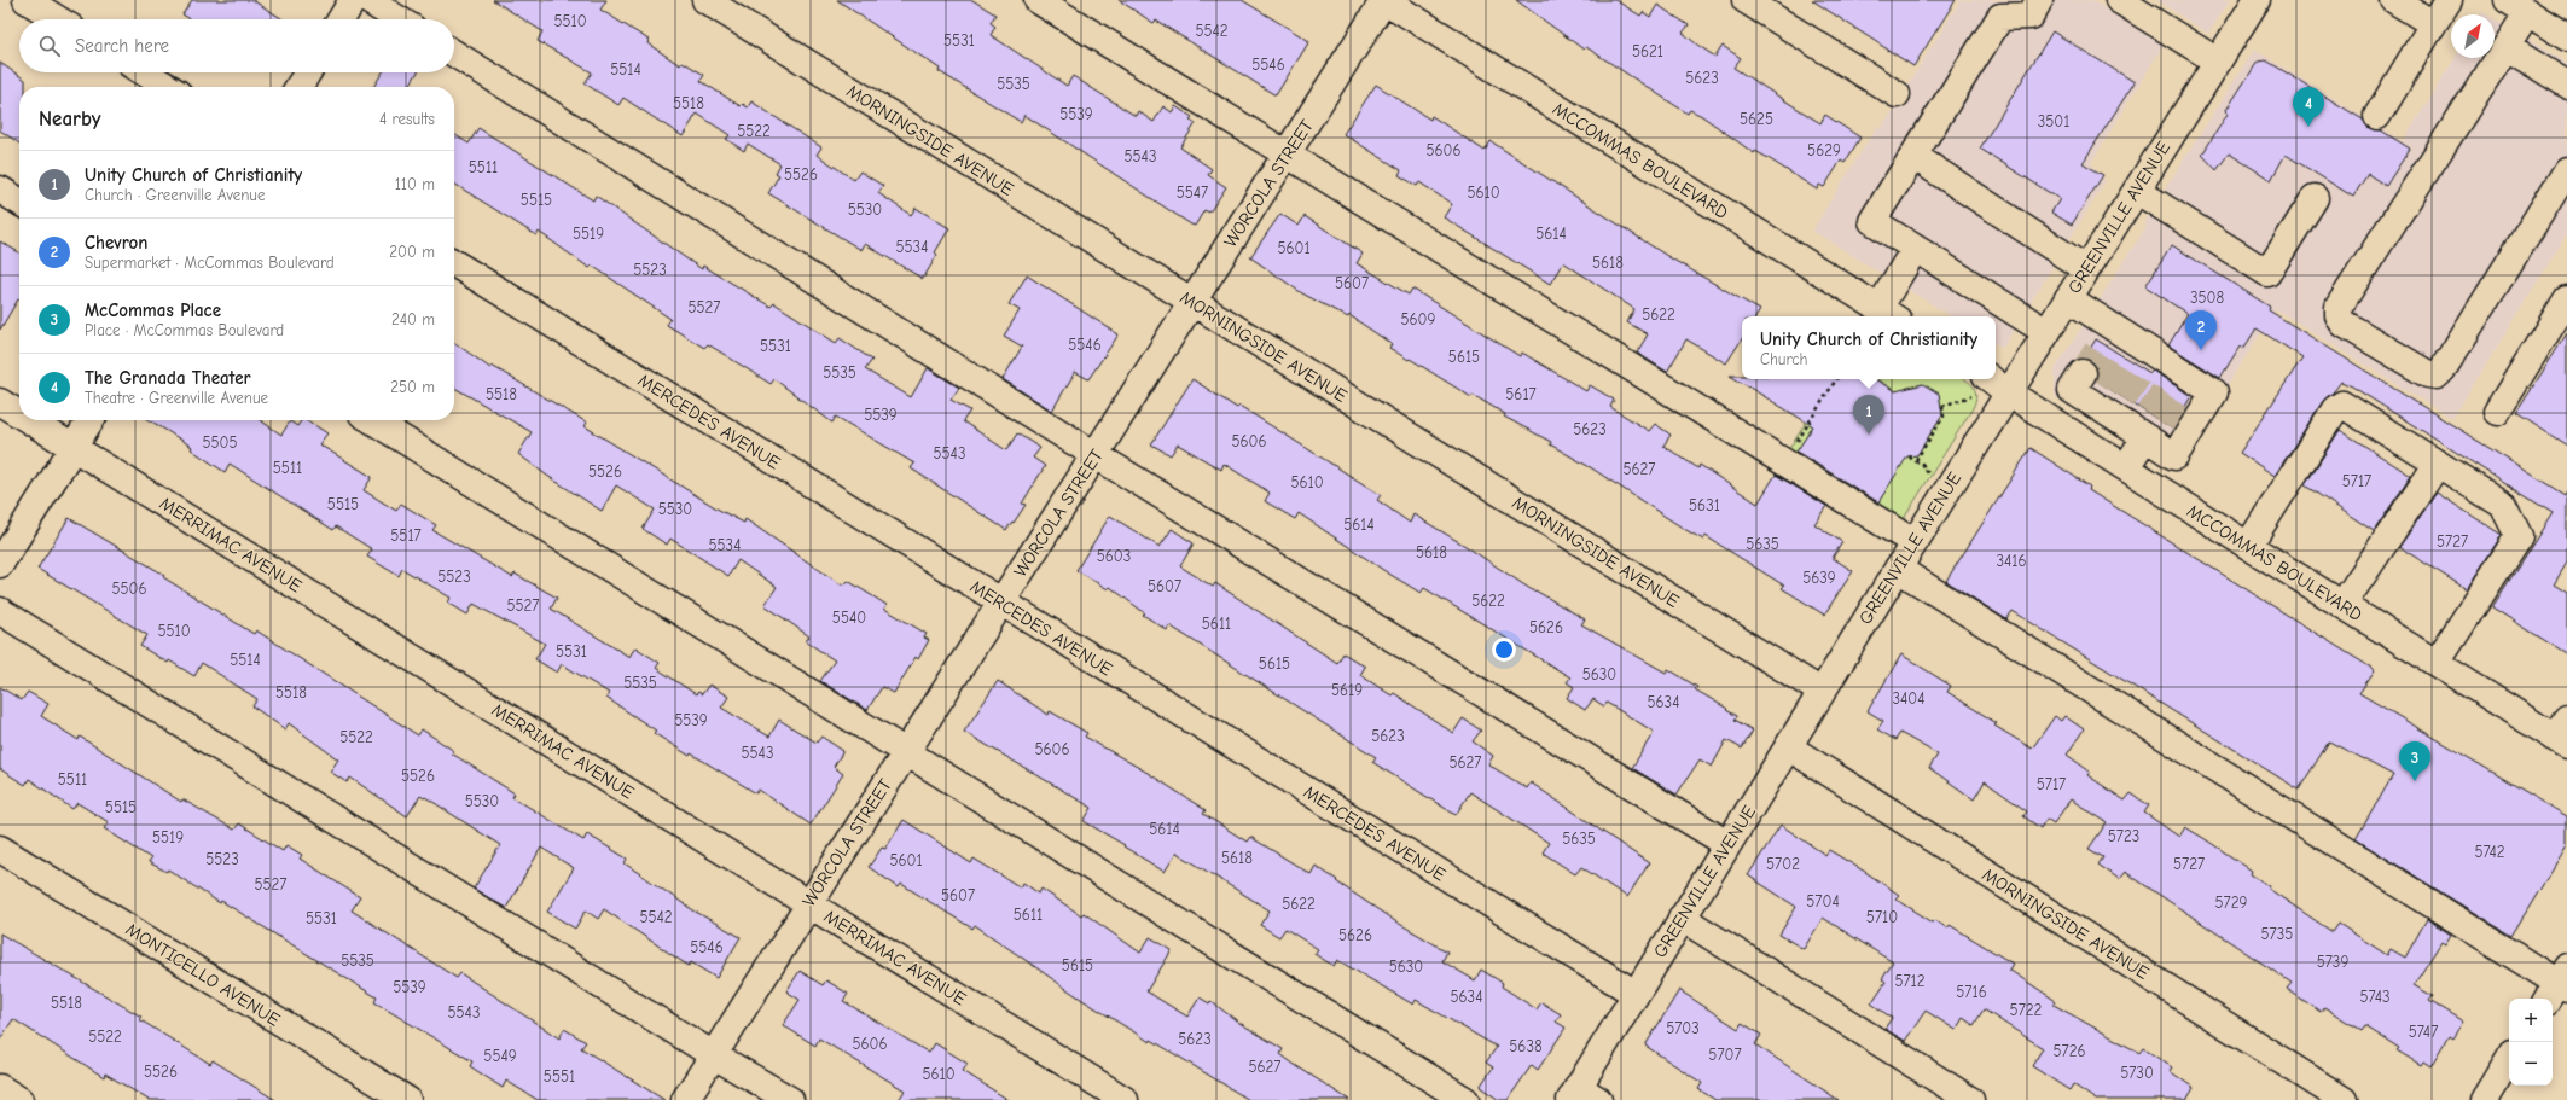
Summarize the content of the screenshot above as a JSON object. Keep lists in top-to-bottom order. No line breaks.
{"streets":{"street":["MORNINGSIDE AVENUE","MCCOMMAS BOULEVARD","WORCOLA STREET","GREENVILLE AVENUE","MERCEDES AVENUE","MERRIMAC AVENUE","MONTICELLO AVENUE"]},"crossings":[["MORNINGSIDE AVENUE","WORCOLA STREET"],["MORNINGSIDE AVENUE","GREENVILLE AVENUE"],["MCCOMMAS BOULEVARD","WORCOLA STREET"],["MCCOMMAS BOULEVARD","GREENVILLE AVENUE"],["WORCOLA STREET","MERCEDES AVENUE"],["WORCOLA STREET","MERRIMAC AVENUE"],["GREENVILLE AVENUE","MERCEDES AVENUE"]],"house_numbers":["5510","5542","5531","5621","5546","5514","5623","5535","5518","5539","5625","3501","5522","5606","5629","5543","5511","5526","5547","5610","5515","5530","5519","5614","5534","5601","5618","5523","5607","3508","5527","5622","5609","5546","5531","5615","5535","5518","5617","5539","5623","5606","5505","5543","5511","5627","5526","5717","5610","5515","5631","5530","5614","5517","5727","5635","5534","5618","5603","3416","5523","5639","5607","5506","5622","5527","5540","5611","5626","5510","5531","5514","5615","5630","5535","5619","5518","3404","5634","5539","5623","5522","5606","5543","5627","5526","5511","5717","5530","5515","5614","5723","5519","5635","5742","5618","5523","5601","5702","5727","5527","5607","5704","5729","5622","5611","5542","5710","5531","5735","5626","5546","5535","5739","5615","5630","5712","5539","5716","5634","5743","5518","5722","5543","5703","5747","5522","5623","5606","5638","5726","5707","5549","5627","5526","5730","5610","5551"],"north":"top right","page":{"search":"Search here","pins":["4","2","1","3"],"heading":["Nearby","4 results"],"list":[{"mark":"1","name":"Unity Church of Christianity","note":"Church · Greenville Avenue","value":"110 m"},{"mark":"2","name":"Chevron","note":"Supermarket · McCommas Boulevard","value":"200 m"},{"mark":"3","name":"McCommas Place","note":"Place · McCommas Boulevard","value":"240 m"},{"mark":"4","name":"The Granada Theater","note":"Theatre · Greenville Avenue","value":"250 m"}],"popup":["Unity Church of Christianity","Church"],"map_buttons":["+","−"]}}
